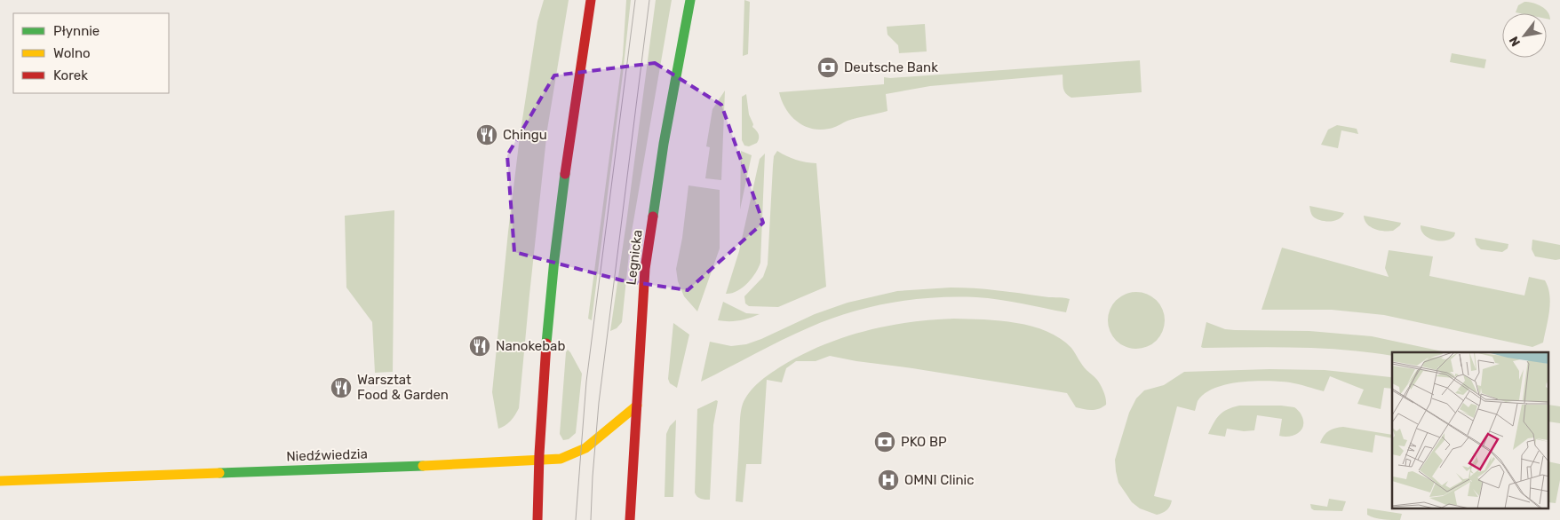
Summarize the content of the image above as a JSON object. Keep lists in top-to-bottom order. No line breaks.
{"streets":{"main road":["Legnicka","Niedźwiedzia"]},"crossings":[["Legnicka","Niedźwiedzia"]],"places":{"bank":["Deutsche Bank","PKO BP"],"restaurant":["Chingu","Nanokebab","Warsztat Food & Garden"],"hospital":["OMNI Clinic"]},"legend":["Płynnie","Wolno","Korek"],"north":"bottom left"}
